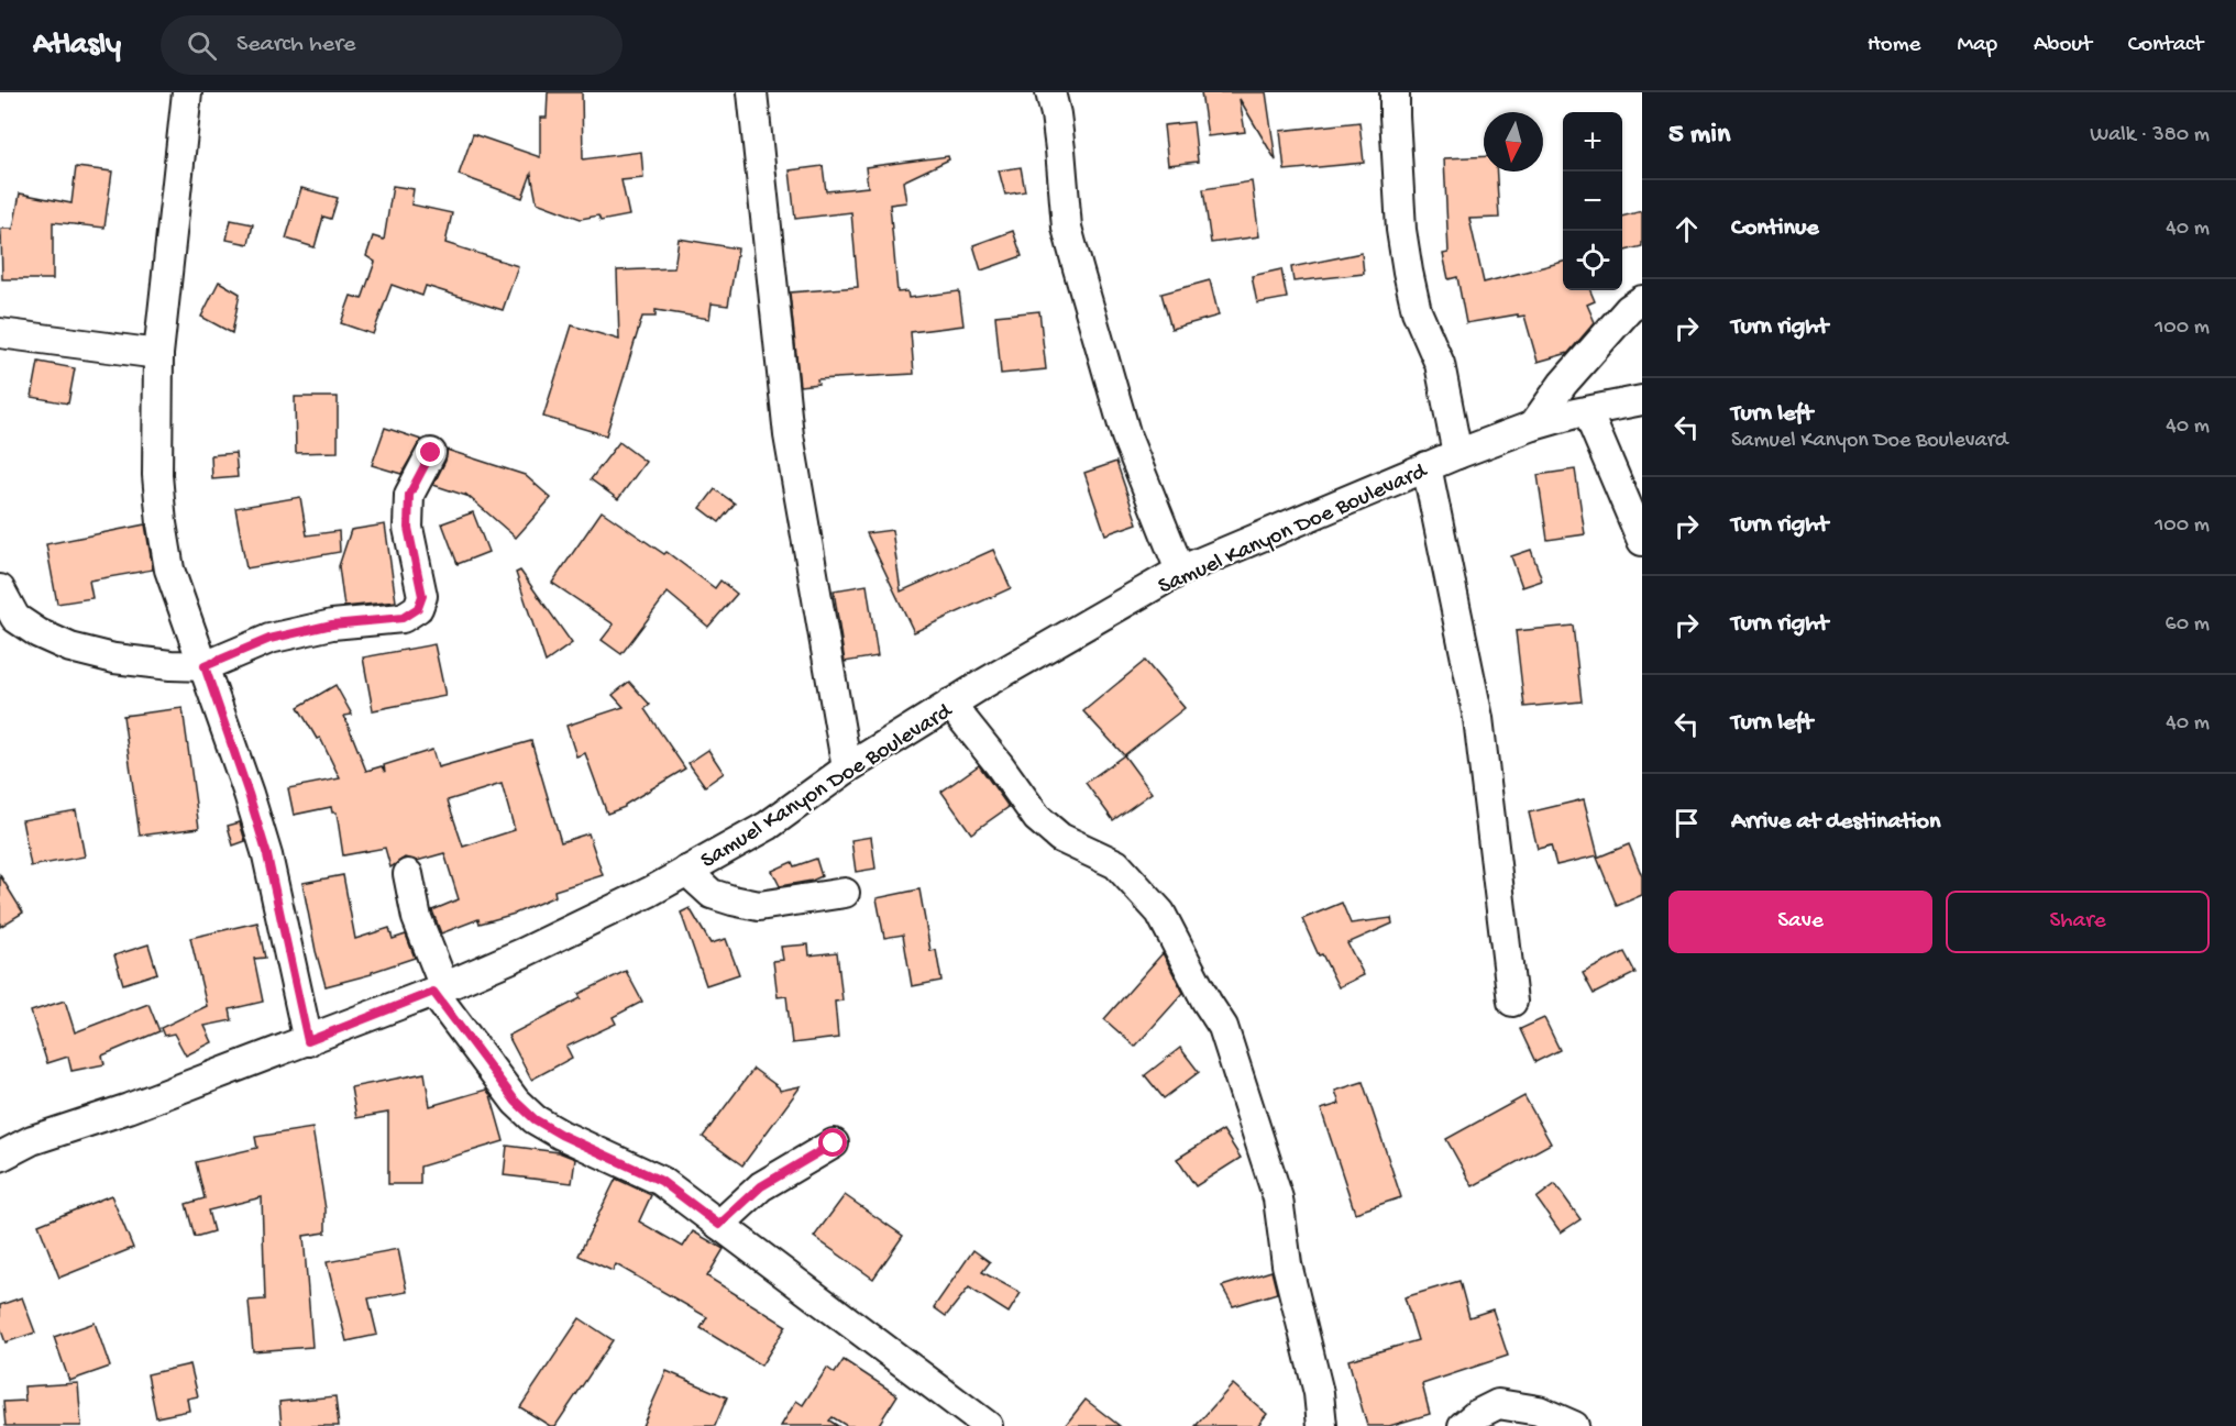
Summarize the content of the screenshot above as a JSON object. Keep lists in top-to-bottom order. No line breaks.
{"streets":{"street":["Samuel Kanyon Doe Boulevard"]},"north":"bottom","page":{"header":"Atlasly","search":"Search here","nav":["Home","Map","About","Contact"],"heading":["5 min","Walk · 380 m"],"map_buttons":["+","−"],"list":[["Continue","40 m"],["Turn right","100 m"],["Turn left","Samuel Kanyon Doe Boulevard","40 m"],["Turn right","100 m"],["Turn right","60 m"],["Turn left","40 m"],"Arrive at destination"],"buttons":["Save","Share"]}}
